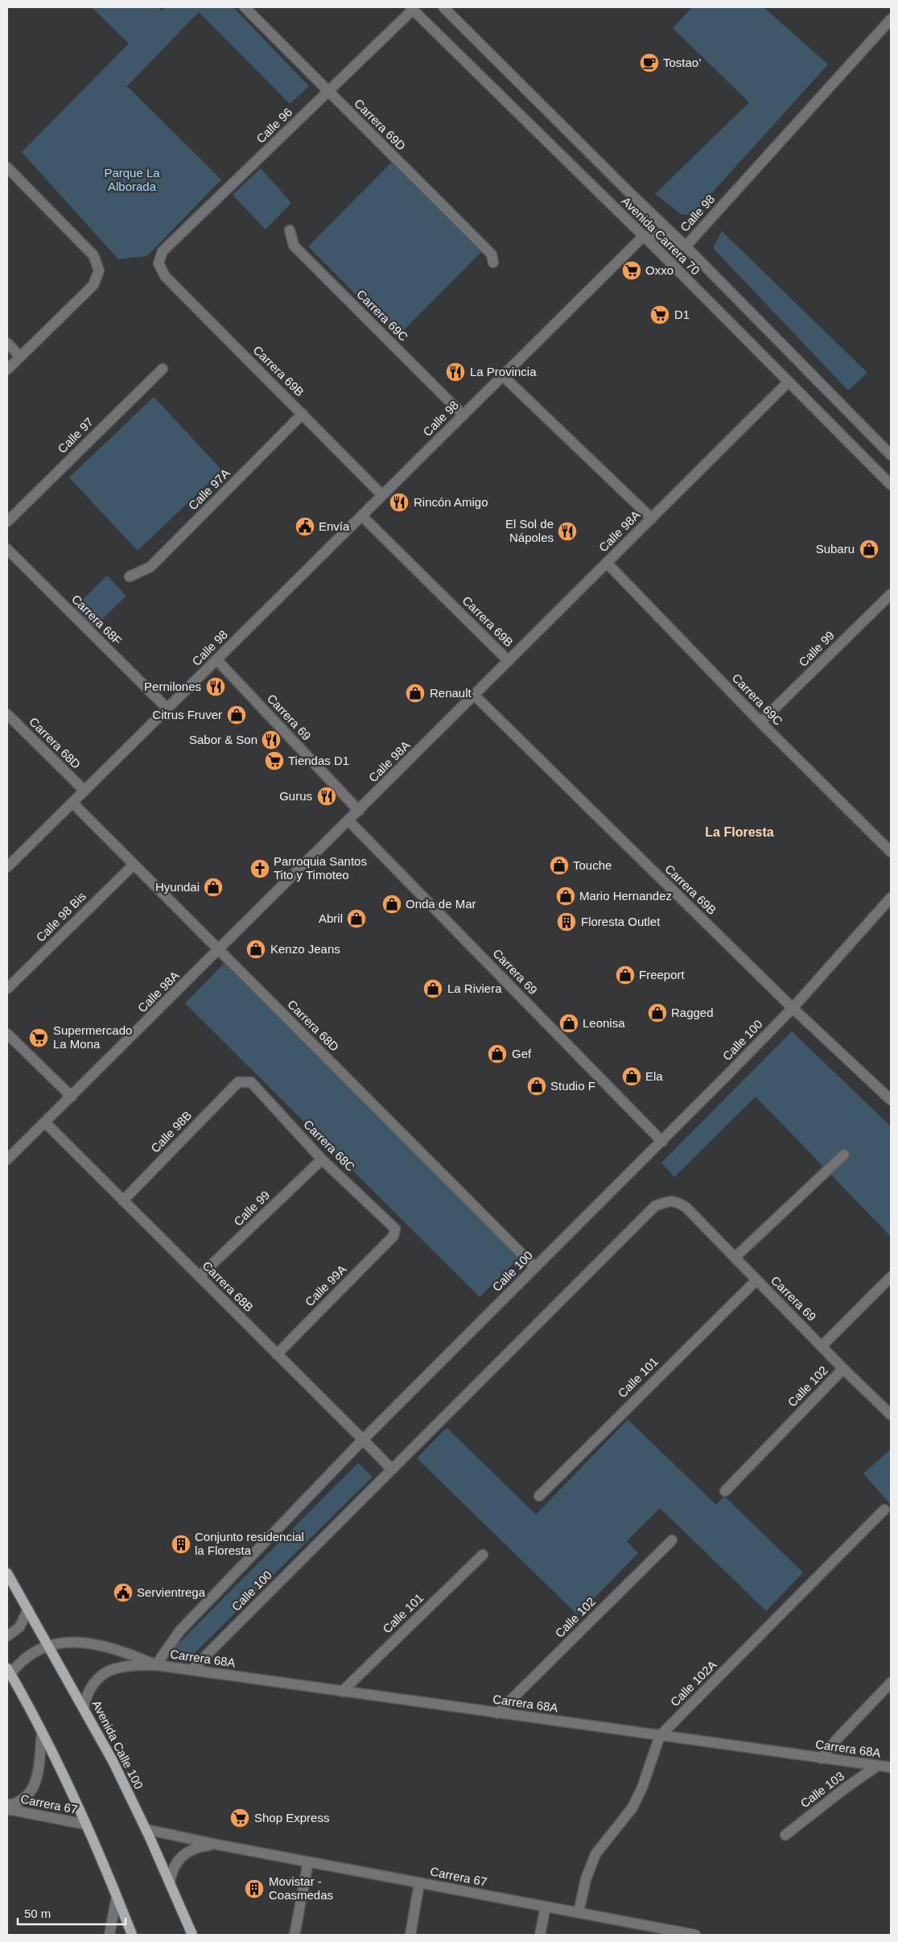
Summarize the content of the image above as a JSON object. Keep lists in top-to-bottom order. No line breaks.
{"streets":{"main road":["Avenida Calle 100"],"street":["Carrera 69D","Calle 96","Calle 98","Avenida Carrera 70","Carrera 69C","Carrera 69B","Calle 97","Calle 97A","Calle 98A","Carrera 68F","Calle 99","Carrera 69","Carrera 68D","Calle 98 Bis","Calle 100","Calle 98B","Carrera 68C","Calle 99A","Carrera 68B","Calle 101","Calle 102","Carrera 68A","Calle 102A","Calle 103","Carrera 67"]},"crossings":[["Carrera 69D","Calle 96"],["Calle 96","Avenida Carrera 70"],["Calle 96","Carrera 69B"],["Calle 98","Avenida Carrera 70"],["Calle 98","Carrera 69C"],["Calle 98","Carrera 69B"],["Calle 98","Carrera 68F"],["Calle 98","Carrera 69"],["Calle 98","Carrera 68D"],["Avenida Carrera 70","Calle 98A"],["Carrera 69C","Calle 98A"],["Carrera 69C","Calle 99"],["Carrera 69B","Calle 97A"],["Carrera 69B","Calle 98A"],["Carrera 69B","Calle 100"],["Calle 98A","Carrera 69"],["Calle 98A","Carrera 68D"],["Calle 98A","Carrera 68B"],["Calle 99","Carrera 68C"],["Calle 99","Carrera 68B"],["Carrera 69","Calle 100"],["Carrera 69","Calle 101"],["Carrera 69","Calle 102"],["Carrera 68D","Calle 98 Bis"],["Carrera 68D","Calle 100"],["Calle 100","Carrera 68B"],["Calle 100","Carrera 68A"],["Calle 98B","Carrera 68C"],["Calle 98B","Carrera 68B"],["Carrera 68C","Calle 99A"],["Calle 99A","Carrera 68B"],["Calle 101","Carrera 68A"],["Calle 102","Carrera 68A"],["Carrera 68A","Calle 102A"],["Carrera 68A","Avenida Calle 100"],["Carrera 68A","Calle 103"],["Calle 102A","Carrera 67"],["Avenida Calle 100","Carrera 67"]],"districts":["La Floresta"],"parks":["Parque La Alborada"],"places":{"cafe":["Tostao’"],"supermarket":["Oxxo","D1","Tiendas D1","Supermercado La Mona","Shop Express"],"restaurant":["La Provincia","Rincón Amigo","El Sol de Nápoles","Pernilones","Sabor & Son","Gurus"],"public building":["Envía","Servientrega"],"shop":["Subaru","Renault","Citrus Fruver","Touche","Hyundai","Mario Hernandez","Onda de Mar","Abril","Kenzo Jeans","Freeport","La Riviera","Ragged","Leonisa","Gef","Ela","Studio F"],"church":["Parroquia Santos Tito y Timoteo"],"building":["Floresta Outlet","Conjunto residencial la Floresta","Movistar - Coasmedas"]},"scale_bar":"50 m"}
